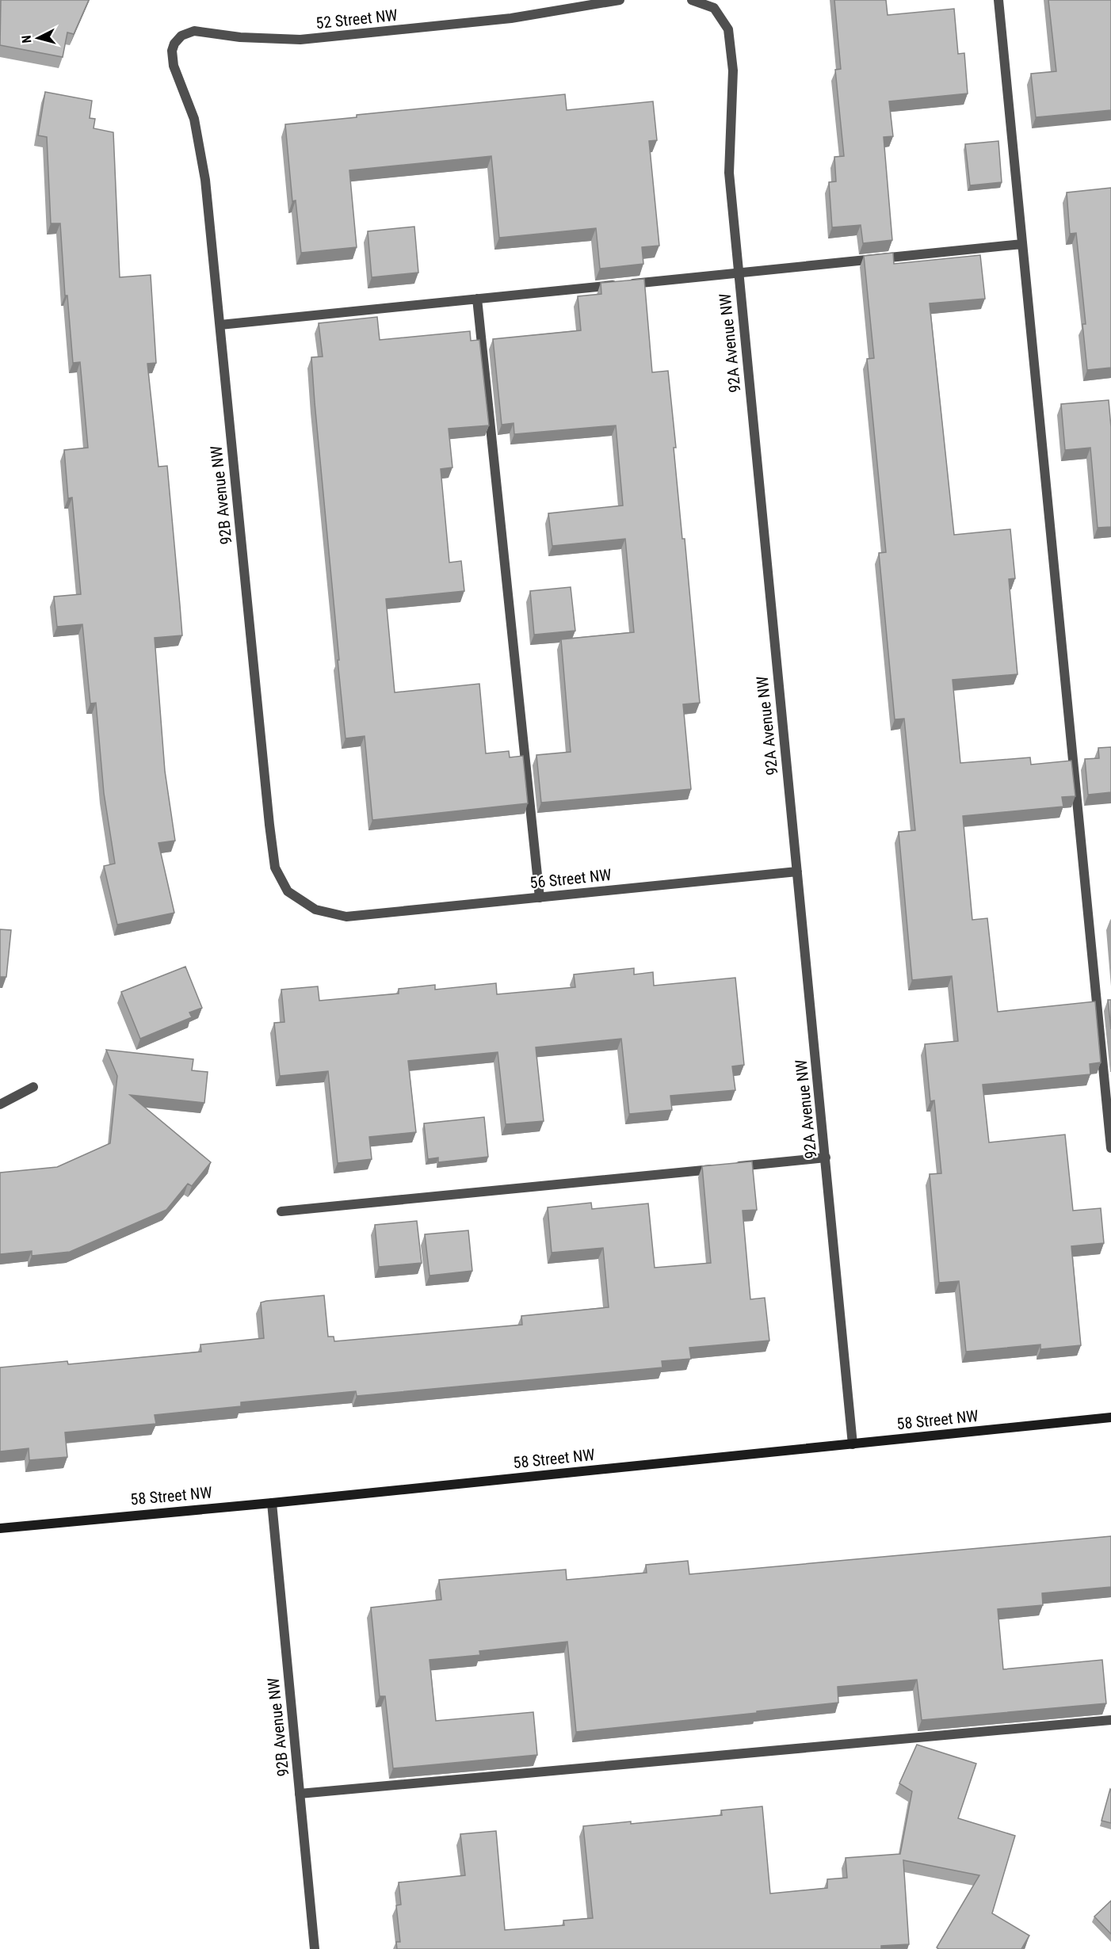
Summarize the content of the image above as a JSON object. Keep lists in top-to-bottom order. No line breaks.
{"streets":{"street":["52 Street NW","92A Avenue NW","92B Avenue NW","56 Street NW","58 Street NW"]},"crossings":[["52 Street NW","92B Avenue NW"],["92A Avenue NW","56 Street NW"],["92A Avenue NW","58 Street NW"],["92B Avenue NW","56 Street NW"],["92B Avenue NW","58 Street NW"]],"north":"left"}
